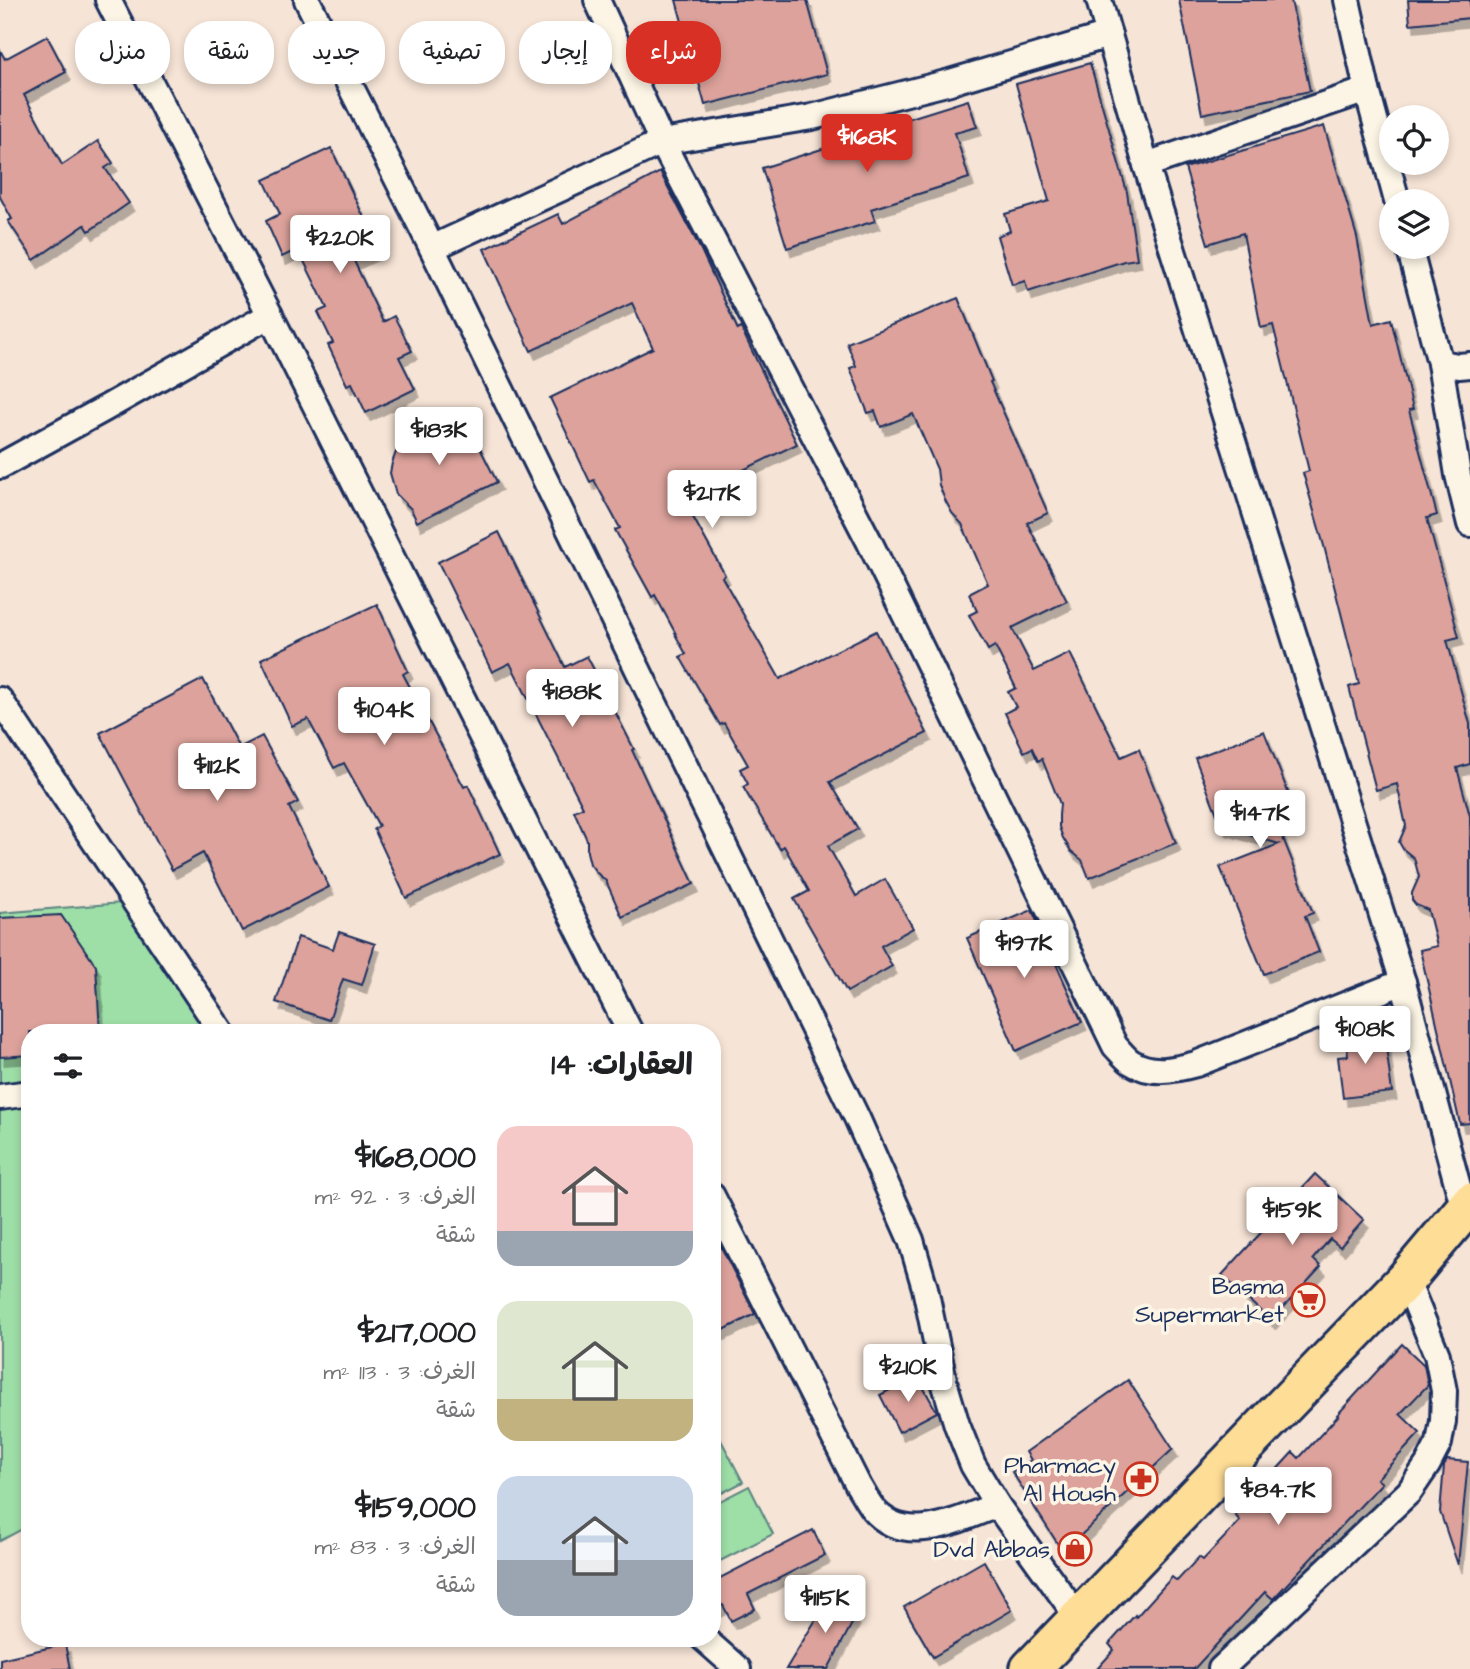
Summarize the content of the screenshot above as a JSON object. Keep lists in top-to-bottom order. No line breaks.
{"places":{"supermarket":["Basma Supermarket"],"pharmacy":["Pharmacy Al Housh"],"shop":["Dvd Abbas"]},"page":{"chip":["شراء","إيجار","تصفية","جديد","شقة","منزل"],"price":["$168K","$220K","$183K","$217K","$188K","$104K","$112K","$147K","$197K","$108K","$159K","$210K","$84.7K","$115K"],"heading":"العقارات: 14","list":[{"name":"$168,000","note":"الغرف: 3 · 92 m² · شقة"},{"name":"$217,000","note":"الغرف: 3 · 113 m² · شقة"},{"name":"$159,000","note":"الغرف: 3 · 83 m² · شقة"}]}}
